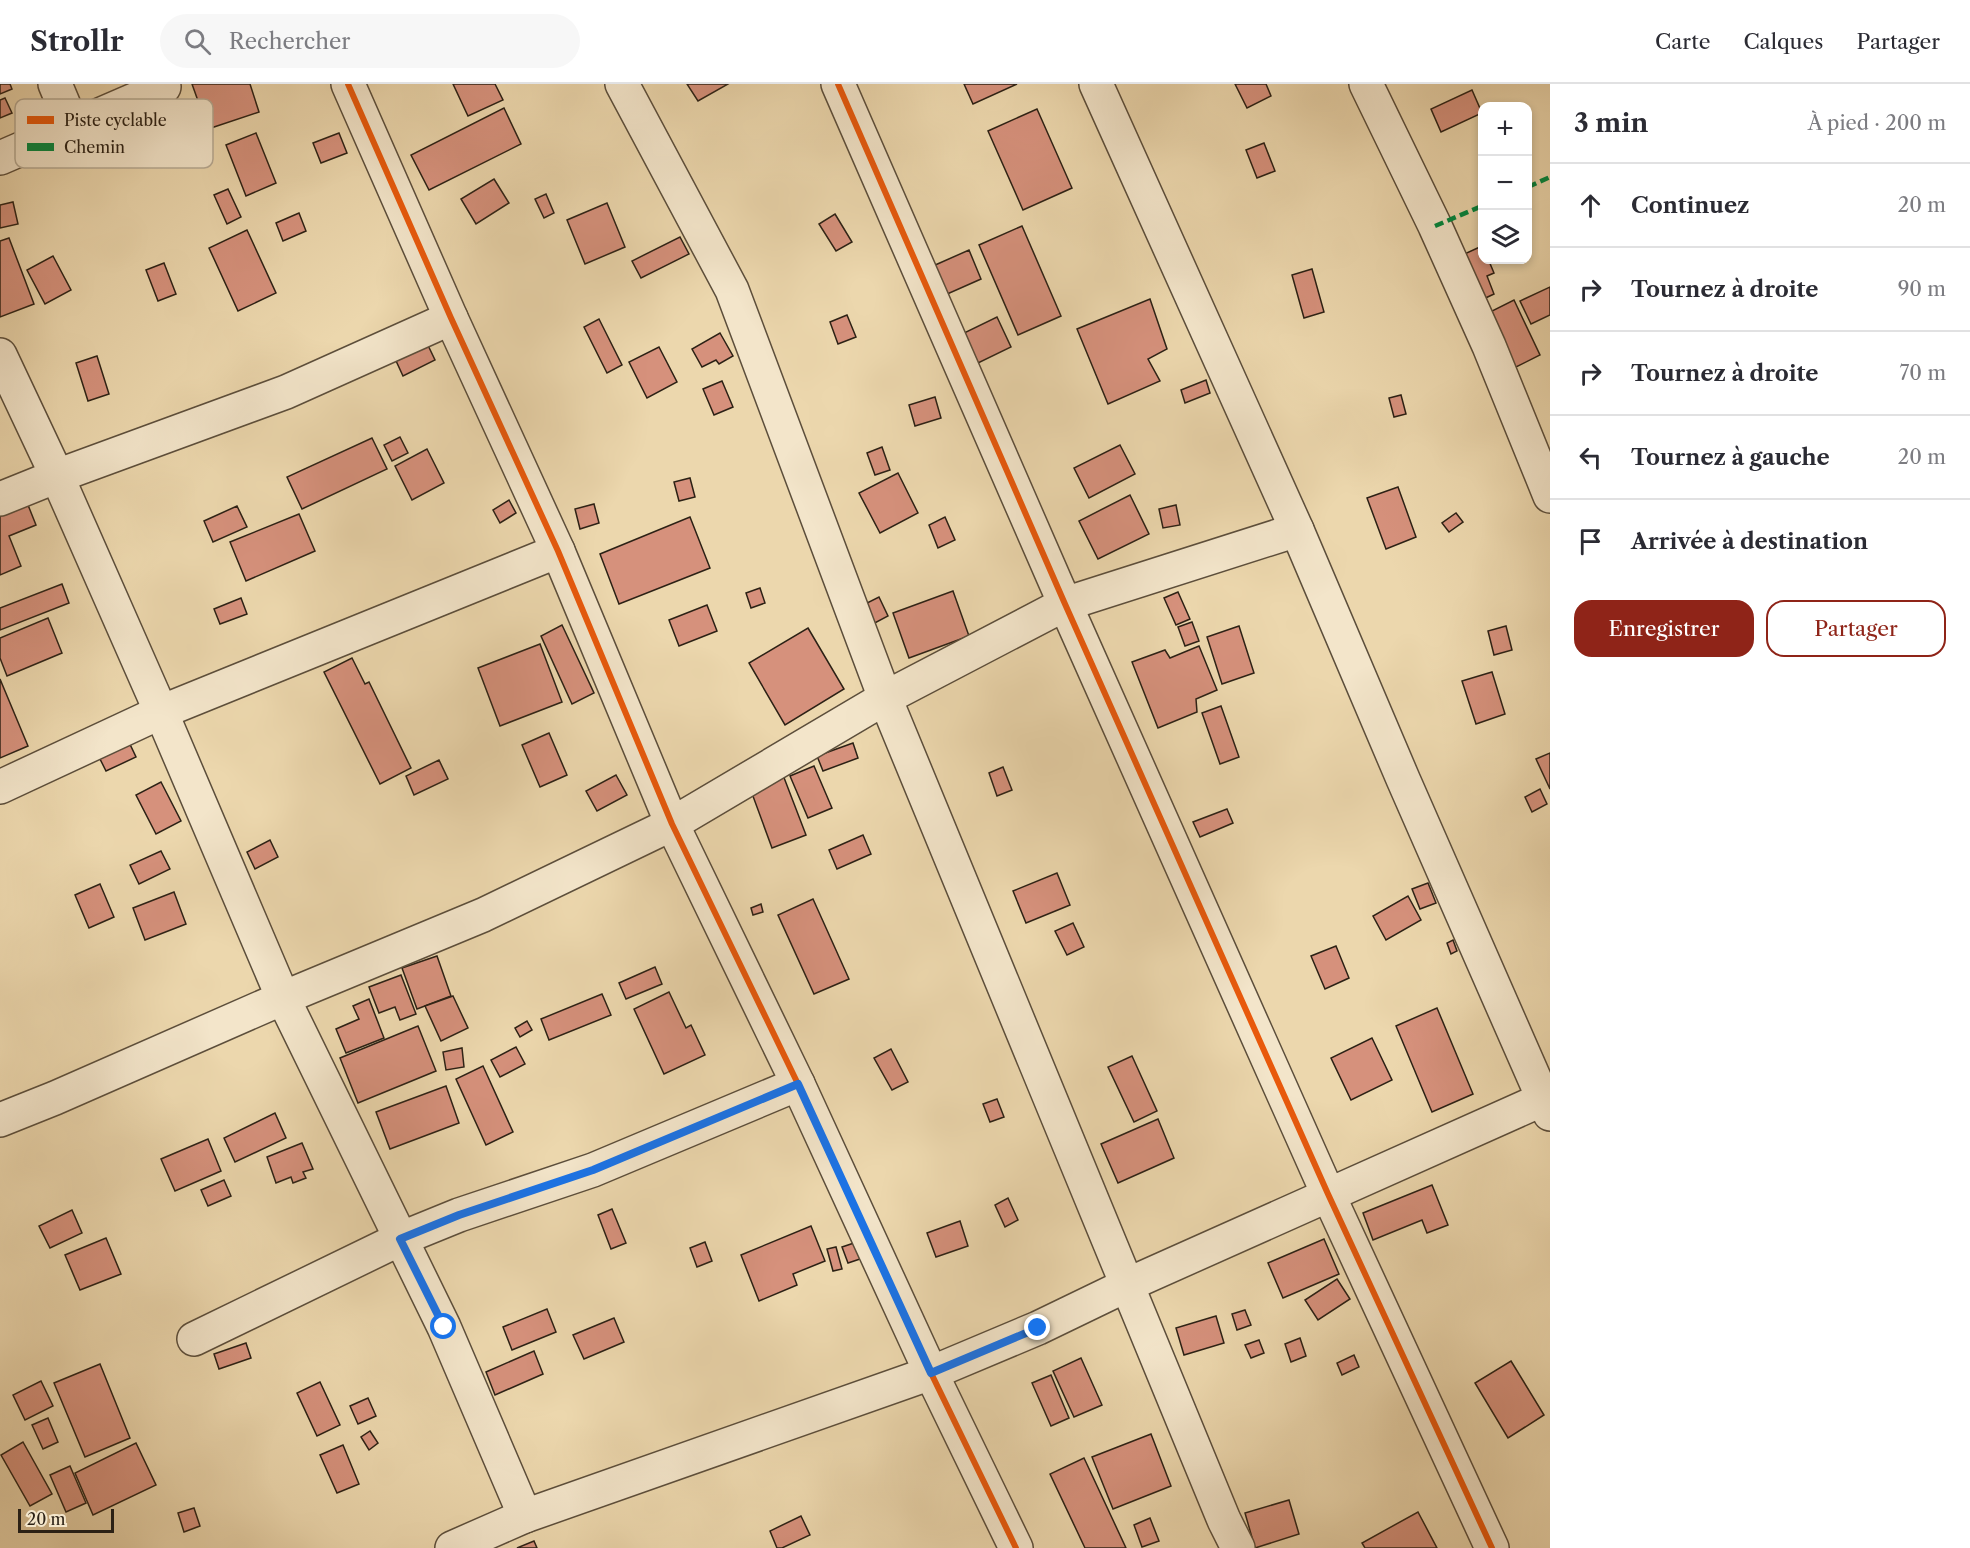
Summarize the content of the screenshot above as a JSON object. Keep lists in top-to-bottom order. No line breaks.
{"legend":["Piste cyclable","Chemin"],"scale_bar":"20 m","page":{"header":"Strollr","search":"Rechercher","nav":["Carte","Calques","Partager"],"heading":["3 min","À pied · 200 m"],"map_buttons":["+","−"],"list":[["Continuez","20 m"],["Tournez à droite","90 m"],["Tournez à droite","70 m"],["Tournez à gauche","20 m"],"Arrivée à destination"],"buttons":["Enregistrer","Partager"],"scale":"20 m"}}
